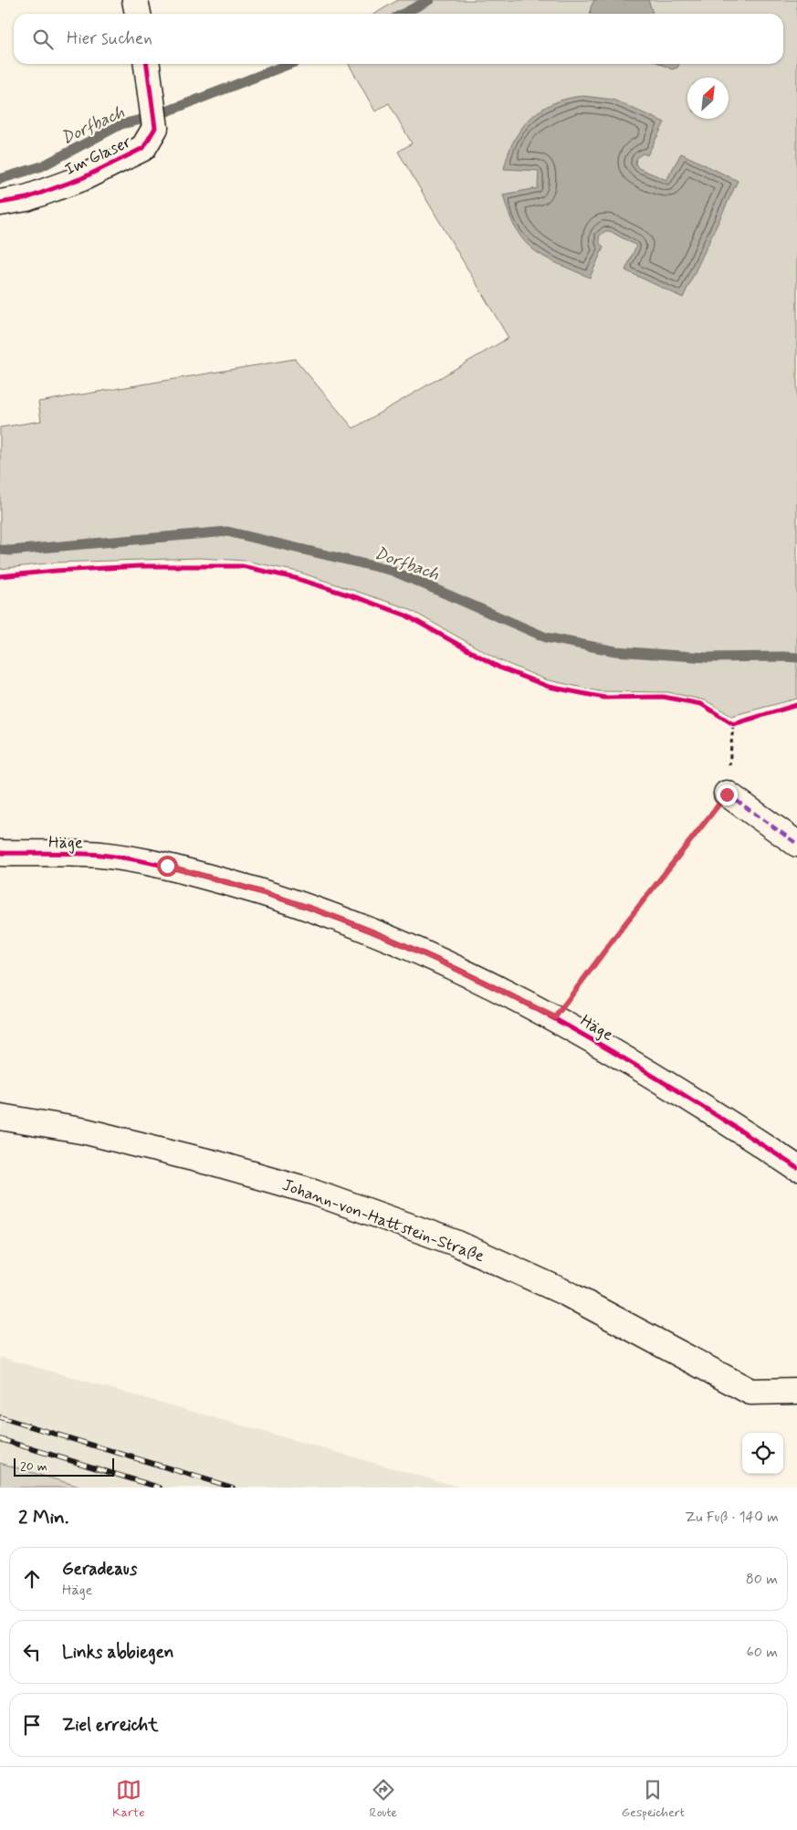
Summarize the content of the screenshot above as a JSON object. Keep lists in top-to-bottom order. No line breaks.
{"streets":{"street":["Im Glaser","Häge","Johann-von-Hattstein-Straße"]},"water":["Dorfbach"],"scale_bar":"20 m","north":"top right","page":{"search":"Hier suchen","scale":"20 m","heading":["2 Min.","Zu Fuß · 140 m"],"list":[["Geradeaus","Häge","80 m"],["Links abbiegen","60 m"],"Ziel erreicht"],"nav":["Karte","Route","Gespeichert"]}}
